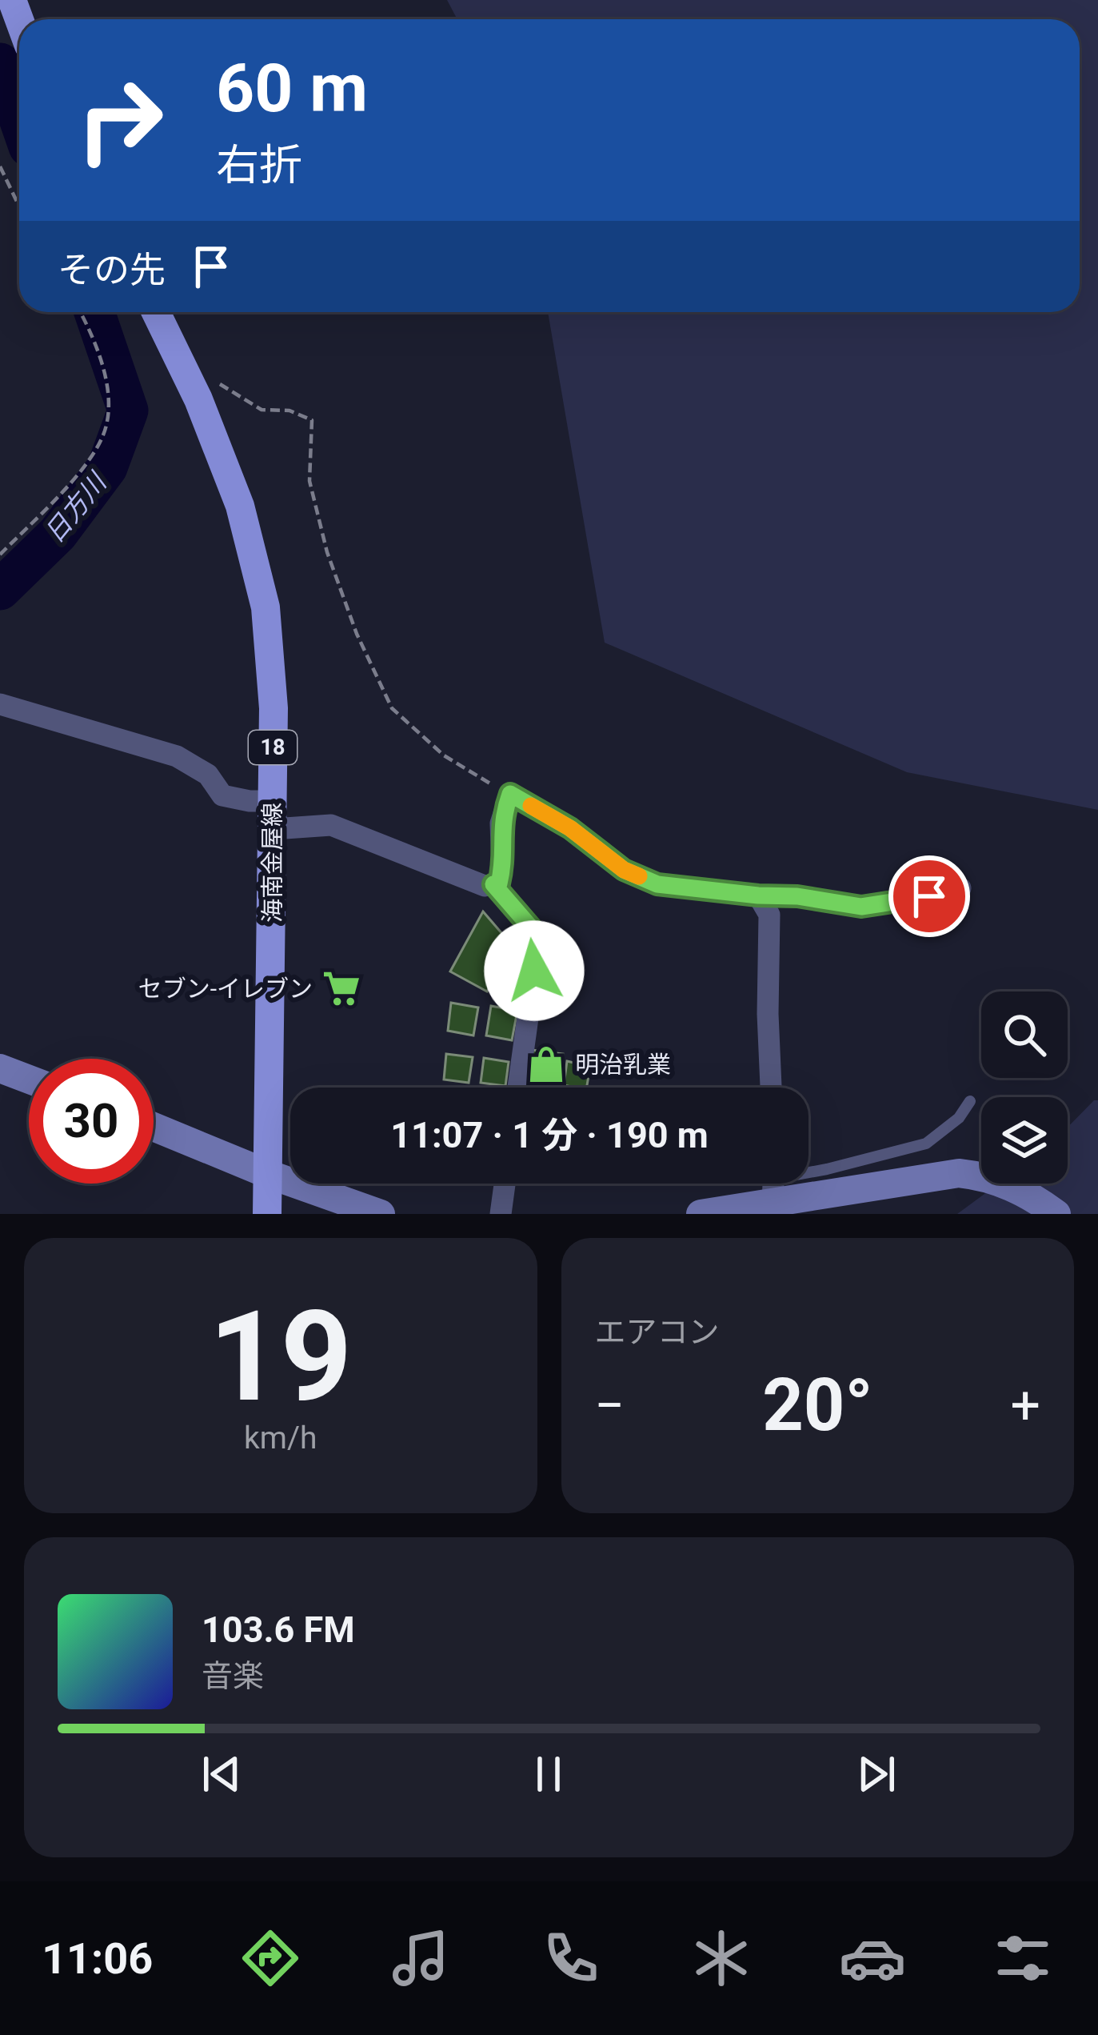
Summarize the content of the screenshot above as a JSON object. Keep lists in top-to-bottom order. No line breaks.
{"streets":{"main road":["18","海南金屋線"]},"water":["日方川"],"places":{"supermarket":["セブン-イレブン"],"shop":["明治乳業"]},"page":{"turn":["60 m","右折"],"then":"その先","limit":"30","trip":"11:07 · 1 分 · 190 m","tile":[["19","km/h"],"エアコン"],"heat":["−","20°","+"],"song":["103.6 FM","音楽"],"tabs":"11:06"}}
